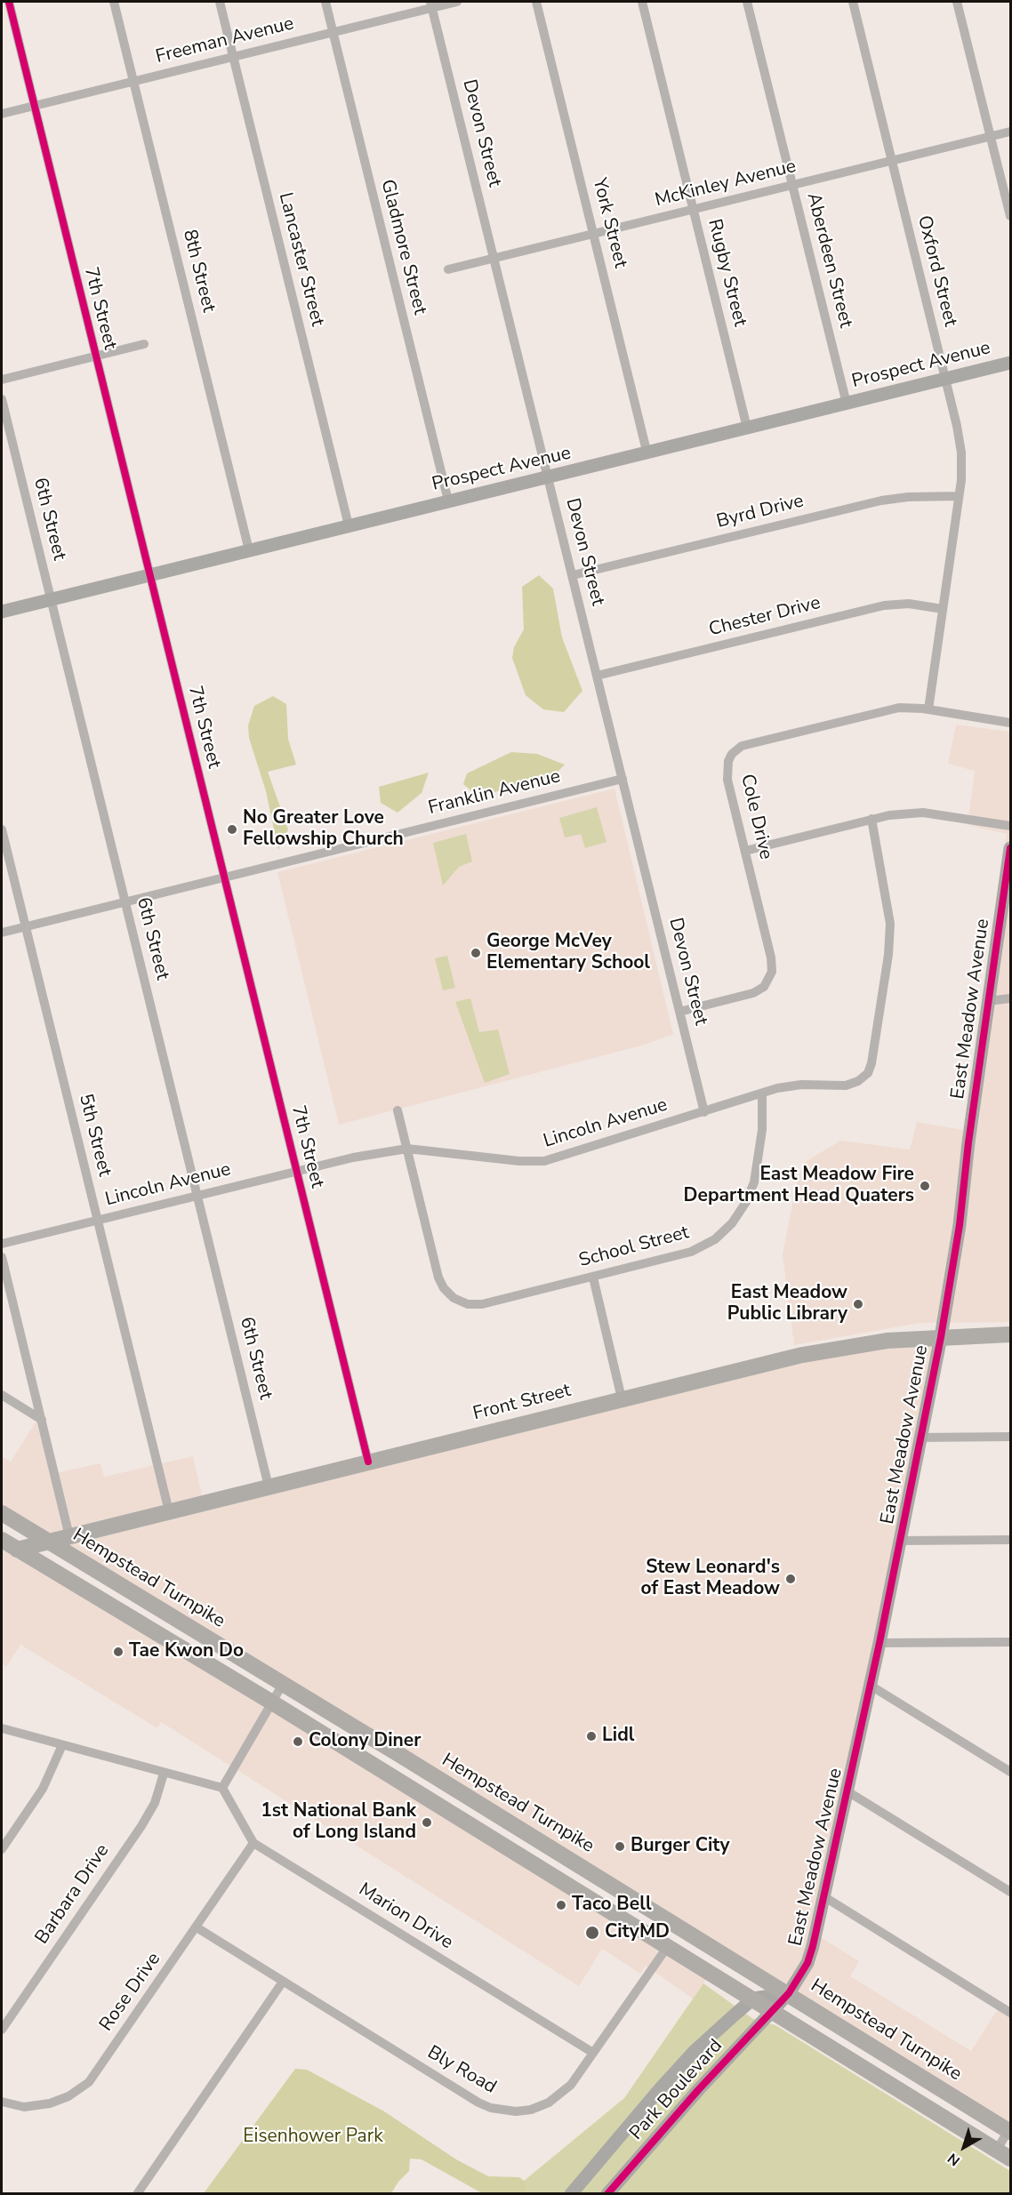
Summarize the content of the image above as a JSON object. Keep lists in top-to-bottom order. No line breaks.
{"streets":{"main road":["Front Street","Hempstead Turnpike"],"street":["Freeman Avenue","Devon Street","McKinley Avenue","York Street","Gladmore Street","Lancaster Street","Aberdeen Street","8th Street","Oxford Street","Rugby Street","7th Street","Prospect Avenue","Byrd Drive","6th Street","Chester Drive","Franklin Avenue","Cole Drive","East Meadow Avenue","Lincoln Avenue","5th Street","School Street","Barbara Drive","Marion Drive","Rose Drive","Bly Road","Park Boulevard"]},"crossings":[["Freeman Avenue","Devon Street"],["Freeman Avenue","Gladmore Street"],["Freeman Avenue","Lancaster Street"],["Freeman Avenue","8th Street"],["Freeman Avenue","7th Street"],["Devon Street","McKinley Avenue"],["Devon Street","Prospect Avenue"],["Devon Street","Byrd Drive"],["Devon Street","Chester Drive"],["Devon Street","Franklin Avenue"],["Devon Street","Cole Drive"],["Devon Street","Lincoln Avenue"],["McKinley Avenue","York Street"],["McKinley Avenue","Aberdeen Street"],["McKinley Avenue","Oxford Street"],["McKinley Avenue","Rugby Street"],["York Street","Prospect Avenue"],["Gladmore Street","Prospect Avenue"],["Lancaster Street","Prospect Avenue"],["Aberdeen Street","Prospect Avenue"],["8th Street","Prospect Avenue"],["Oxford Street","Prospect Avenue"],["Oxford Street","Byrd Drive"],["Oxford Street","Chester Drive"],["Oxford Street","Cole Drive"],["Rugby Street","Prospect Avenue"],["7th Street","Prospect Avenue"],["7th Street","Franklin Avenue"],["7th Street","Lincoln Avenue"],["7th Street","Front Street"],["Prospect Avenue","6th Street"],["6th Street","Franklin Avenue"],["6th Street","Lincoln Avenue"],["6th Street","Front Street"],["Franklin Avenue","5th Street"],["East Meadow Avenue","Front Street"],["East Meadow Avenue","Hempstead Turnpike"],["East Meadow Avenue","Park Boulevard"],["Lincoln Avenue","5th Street"],["Lincoln Avenue","School Street"],["5th Street","Front Street"],["Front Street","Hempstead Turnpike"],["Marion Drive","Rose Drive"],["Marion Drive","Bly Road"],["Rose Drive","Bly Road"]],"parks":["Eisenhower Park"],"places":["No Greater Love Fellowship Church","George McVey Elementary School","East Meadow Fire Department Head Quaters","East Meadow Public Library","Stew Leonard's of East Meadow","Tae Kwon Do","Lidl","Colony Diner","1st National Bank of Long Island","Burger City","Taco Bell","CityMD"],"north":"bottom left"}
